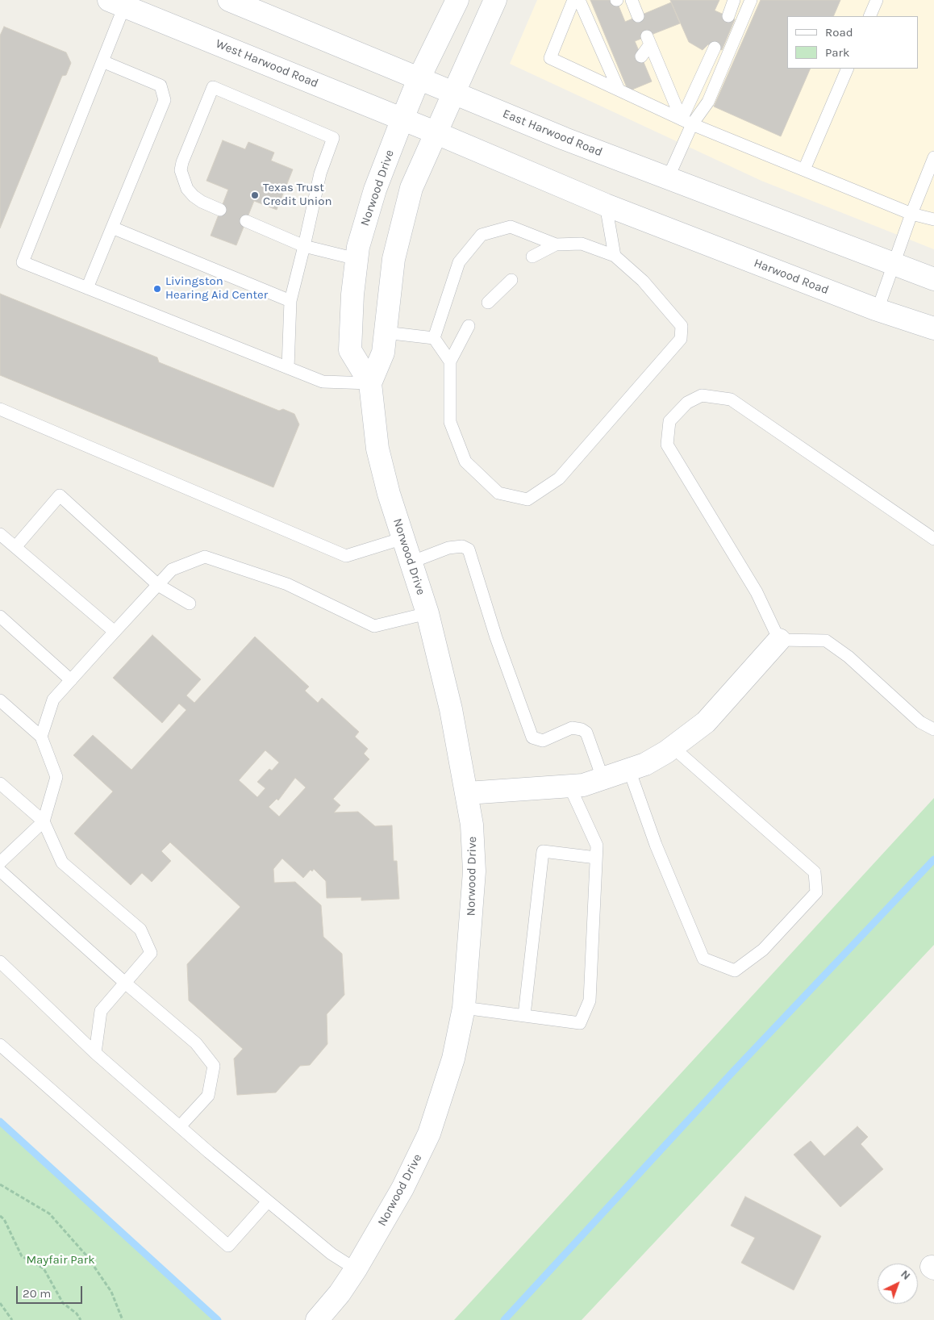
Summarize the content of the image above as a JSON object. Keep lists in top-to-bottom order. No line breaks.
{"streets":{"main road":["West Harwood Road","East Harwood Road","Norwood Drive","Harwood Road"]},"crossings":[["West Harwood Road","Norwood Drive"],["East Harwood Road","Norwood Drive"]],"parks":["Mayfair Park"],"places":["Texas Trust Credit Union","Livingston Hearing Aid Center"],"legend":["Road","Park"],"scale_bar":"20 m","north":"top right"}
